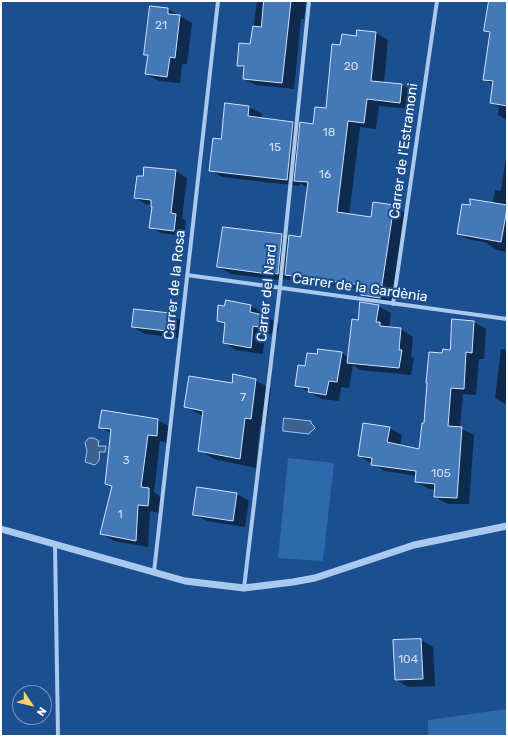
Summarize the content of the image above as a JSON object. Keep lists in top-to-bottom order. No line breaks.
{"streets":{"street":["Carrer de l'Estramoni","Carrer de la Rosa","Carrer de la Gardènia","Carrer del Nard"]},"crossings":[["Carrer de l'Estramoni","Carrer de la Gardènia"],["Carrer de la Rosa","Carrer de la Gardènia"],["Carrer de la Gardènia","Carrer del Nard"]],"house_numbers":["21","20","18","15","16","7","3","105","1","104"],"north":"bottom right"}
